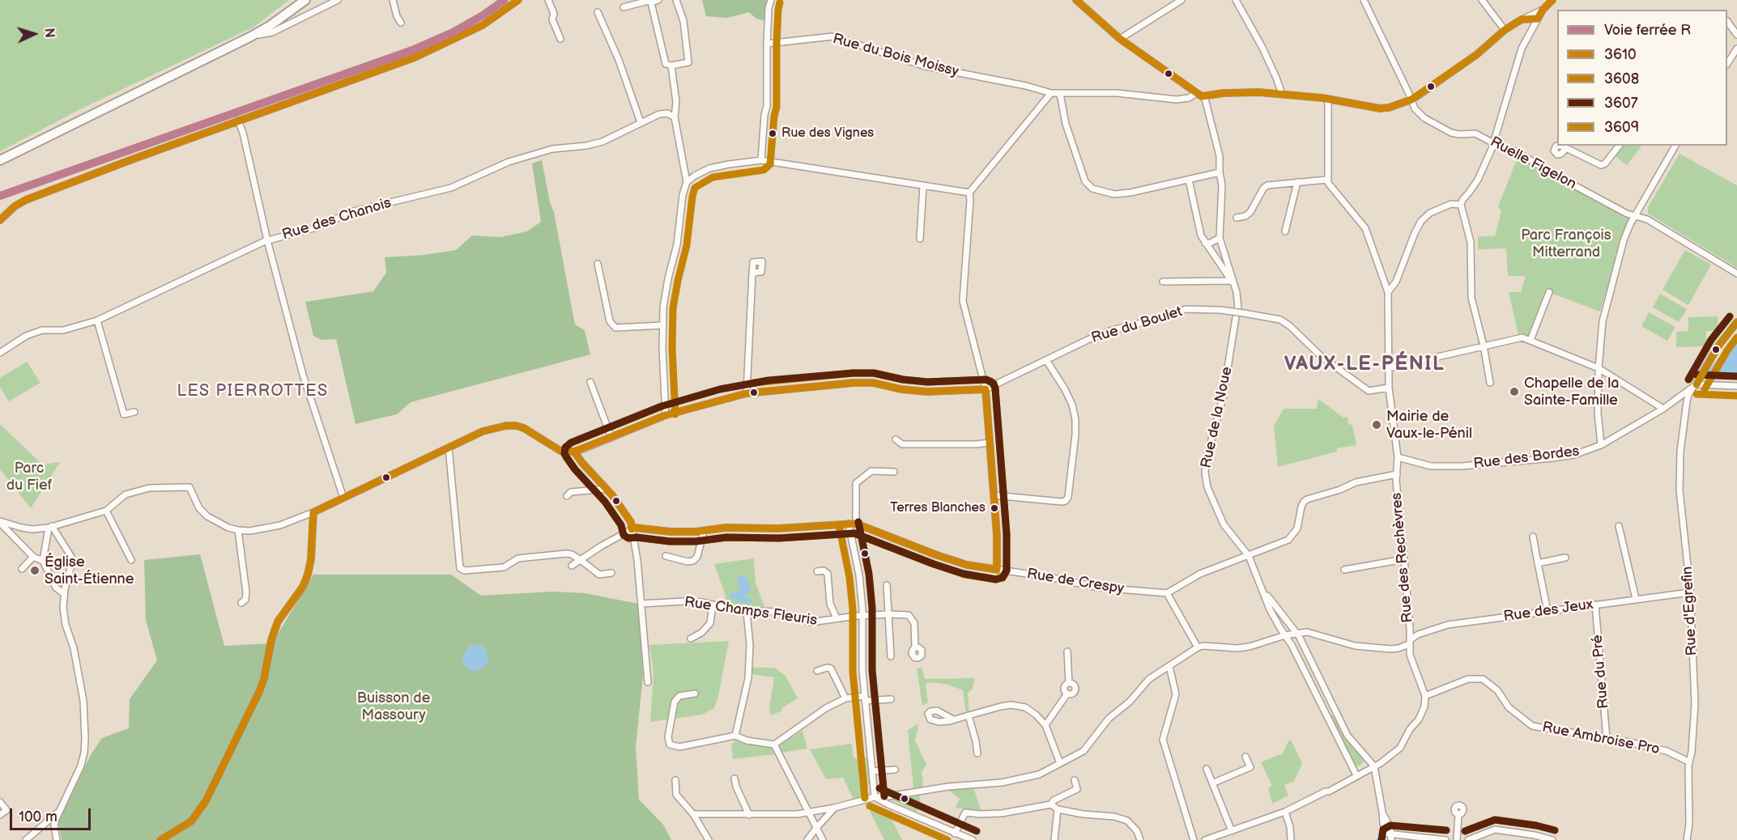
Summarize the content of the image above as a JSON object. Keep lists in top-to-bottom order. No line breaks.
{"streets":{"street":["Rue du Bois Moissy","Ruelle Figelon","Rue des Chanois","Rue du Boulet","Rue de la Noue","Rue des Bordes","Rue des Rechèvres","Rue de Crespy","Rue des Jeux","Rue d'Egrefin","Rue Champs Fleuris","Rue du Pré","Rue Ambroise Pro"]},"crossings":[["Rue du Bois Moissy","Ruelle Figelon"],["Rue du Bois Moissy","Rue de la Noue"],["Rue du Boulet","Rue des Rechèvres"],["Rue de la Noue","Rue des Jeux"],["Rue des Bordes","Rue des Rechèvres"],["Rue des Bordes","Rue d'Egrefin"],["Rue des Rechèvres","Rue des Jeux"],["Rue des Rechèvres","Rue Ambroise Pro"],["Rue des Jeux","Rue d'Egrefin"],["Rue des Jeux","Rue du Pré"],["Rue d'Egrefin","Rue Ambroise Pro"],["Rue du Pré","Rue Ambroise Pro"]],"districts":["VAUX-LE-PÉNIL","LES PIERROTTES"],"parks":["Parc François Mitterrand","Parc du Fief","Buisson de Massoury"],"places":["Rue des Vignes","Chapelle de la Sainte-Famille","Mairie de Vaux-le-Pénil","Terres Blanches","Église Saint-Étienne"],"lines":["rail line R","transit line 3610","transit line 3608","transit line 3607","transit line 3609"],"legend":["Voie ferrée R","3610","3608","3607","3609"],"scale_bar":"100 m","north":"right"}
